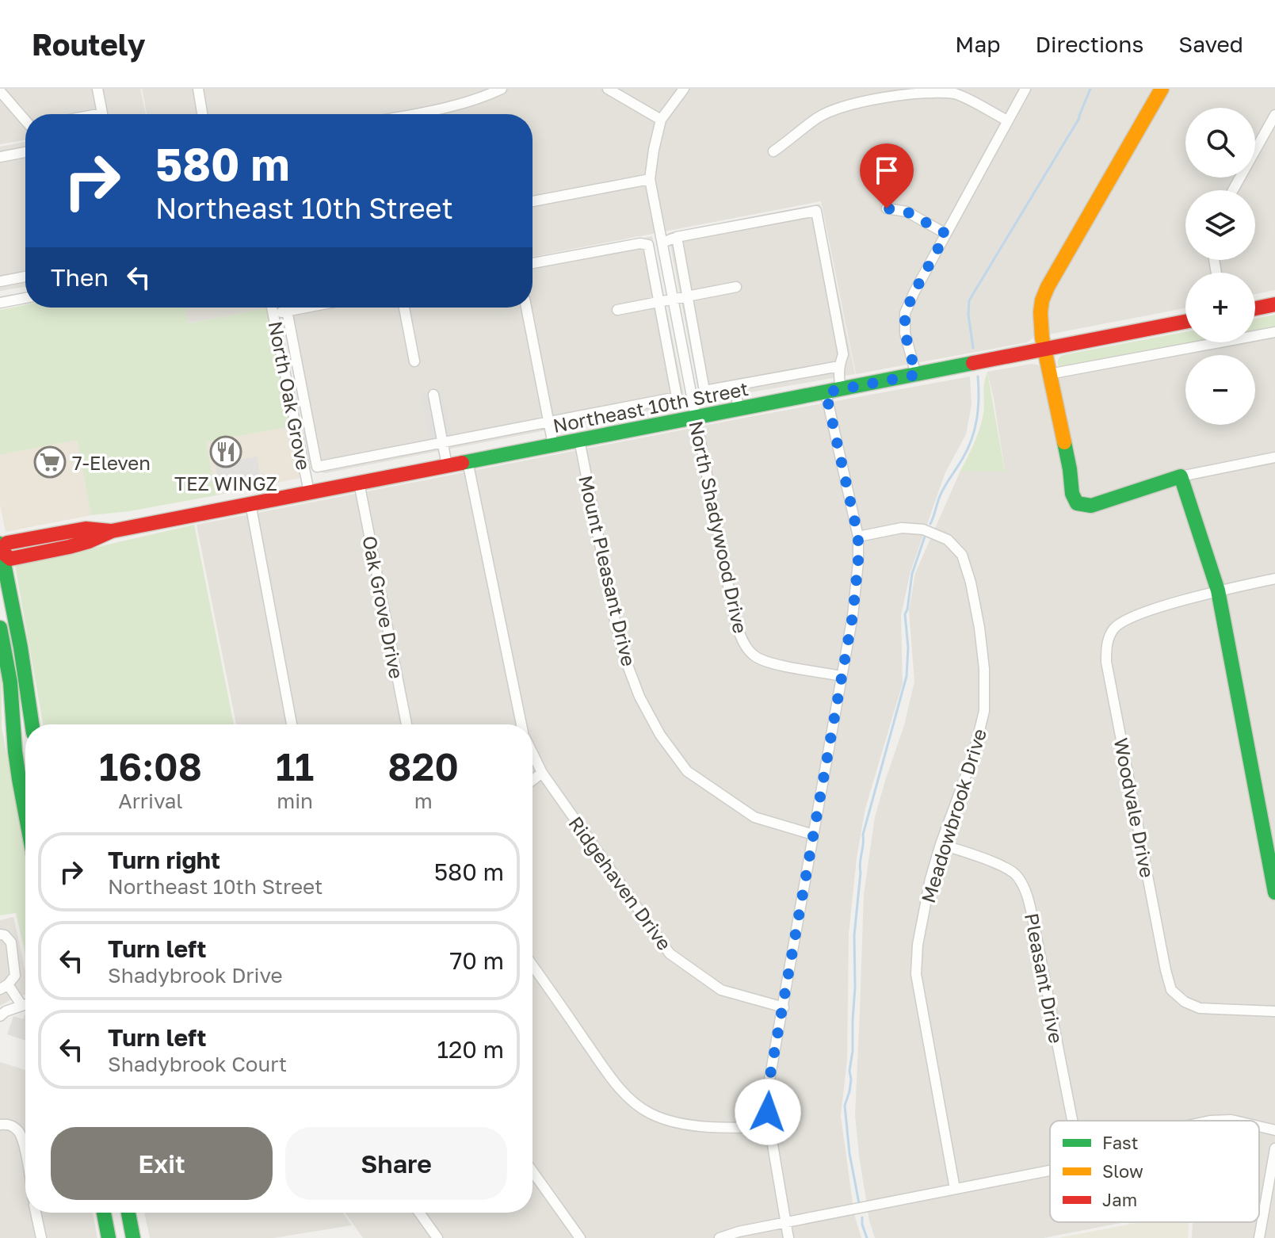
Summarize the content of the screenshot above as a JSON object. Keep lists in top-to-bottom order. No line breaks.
{"streets":{"main road":["Northeast 10th Street"],"street":["North Oak Grove","North Shadywood Drive","Mount Pleasant Drive","Oak Grove Drive","Woodvale Drive","Meadowbrook Drive","Ridgehaven Drive","Pleasant Drive"]},"crossings":[["North Oak Grove","Northeast 10th Street"],["Northeast 10th Street","North Shadywood Drive"],["Northeast 10th Street","Mount Pleasant Drive"],["Northeast 10th Street","Oak Grove Drive"],["Northeast 10th Street","Ridgehaven Drive"],["Meadowbrook Drive","Pleasant Drive"]],"places":{"restaurant":["TEZ WINGZ"],"supermarket":["7-Eleven"]},"legend":["Fast","Slow","Jam"],"page":{"header":"Routely","nav":["Map","Directions","Saved"],"map_buttons":["+","−"],"turn":["580 m","Northeast 10th Street"],"then":"Then","eta":["16:08","Arrival","11","min","820","m"],"list":[{"name":"Turn right","note":"Northeast 10th Street","value":"580 m"},{"name":"Turn left","note":"Shadybrook Drive","value":"70 m"},{"name":"Turn left","note":"Shadybrook Court","value":"120 m"}],"buttons":["Exit","Share"]}}
